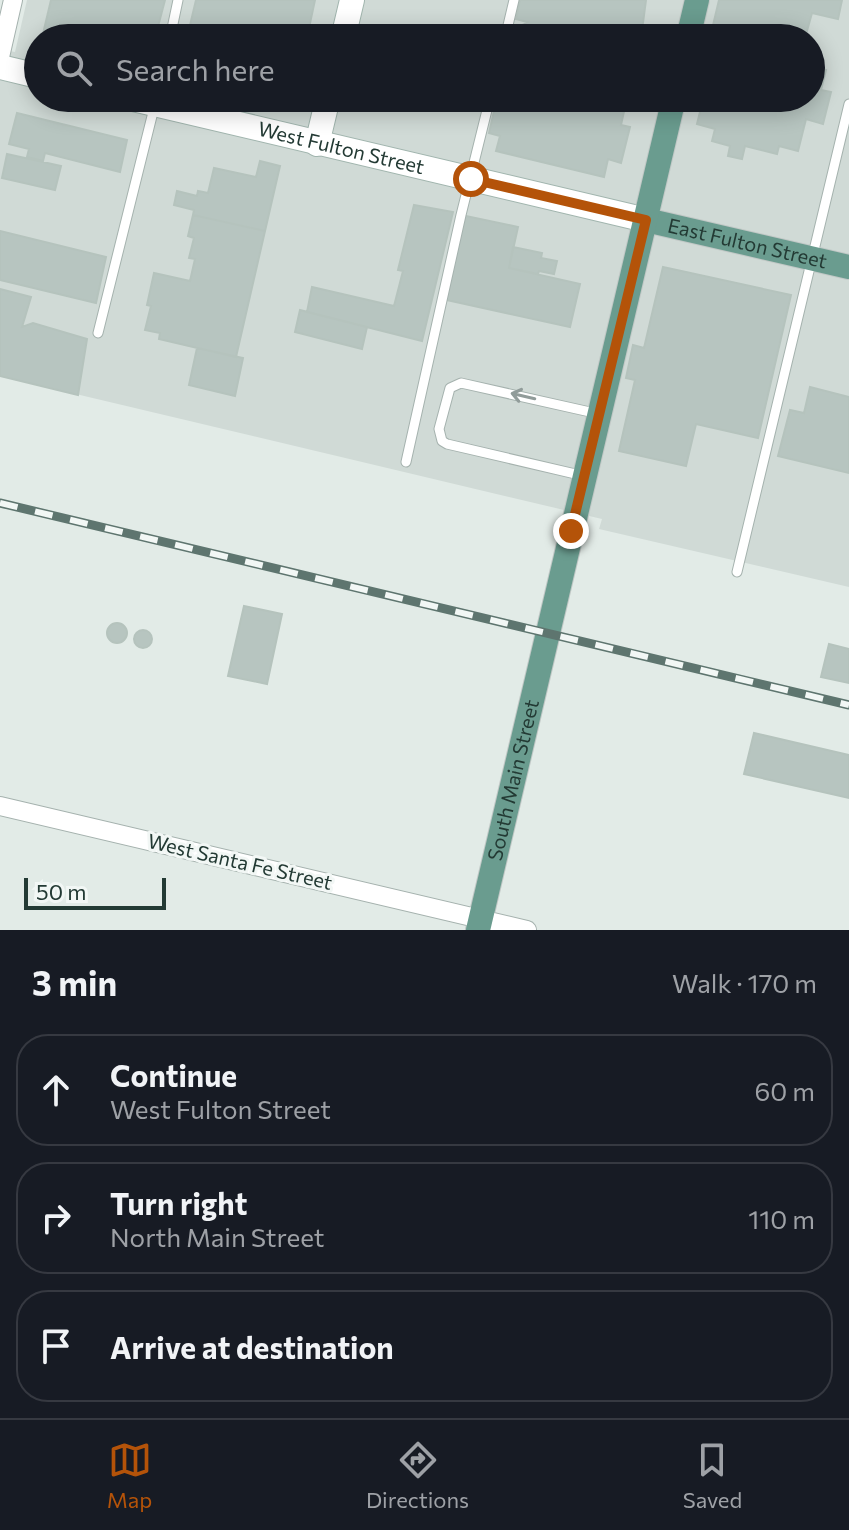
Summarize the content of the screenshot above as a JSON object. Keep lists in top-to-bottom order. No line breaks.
{"streets":{"main road":["East Fulton Street","South Main Street"],"street":["West Fulton Street","West Santa Fe Street"]},"crossings":[["West Fulton Street","East Fulton Street"],["West Fulton Street","South Main Street"],["East Fulton Street","South Main Street"],["South Main Street","West Santa Fe Street"]],"scale_bar":"50 m","page":{"search":"Search here","scale":"50 m","heading":["3 min","Walk · 170 m"],"list":[["Continue","West Fulton Street","60 m"],["Turn right","North Main Street","110 m"],"Arrive at destination"],"nav":["Map","Directions","Saved"]}}
